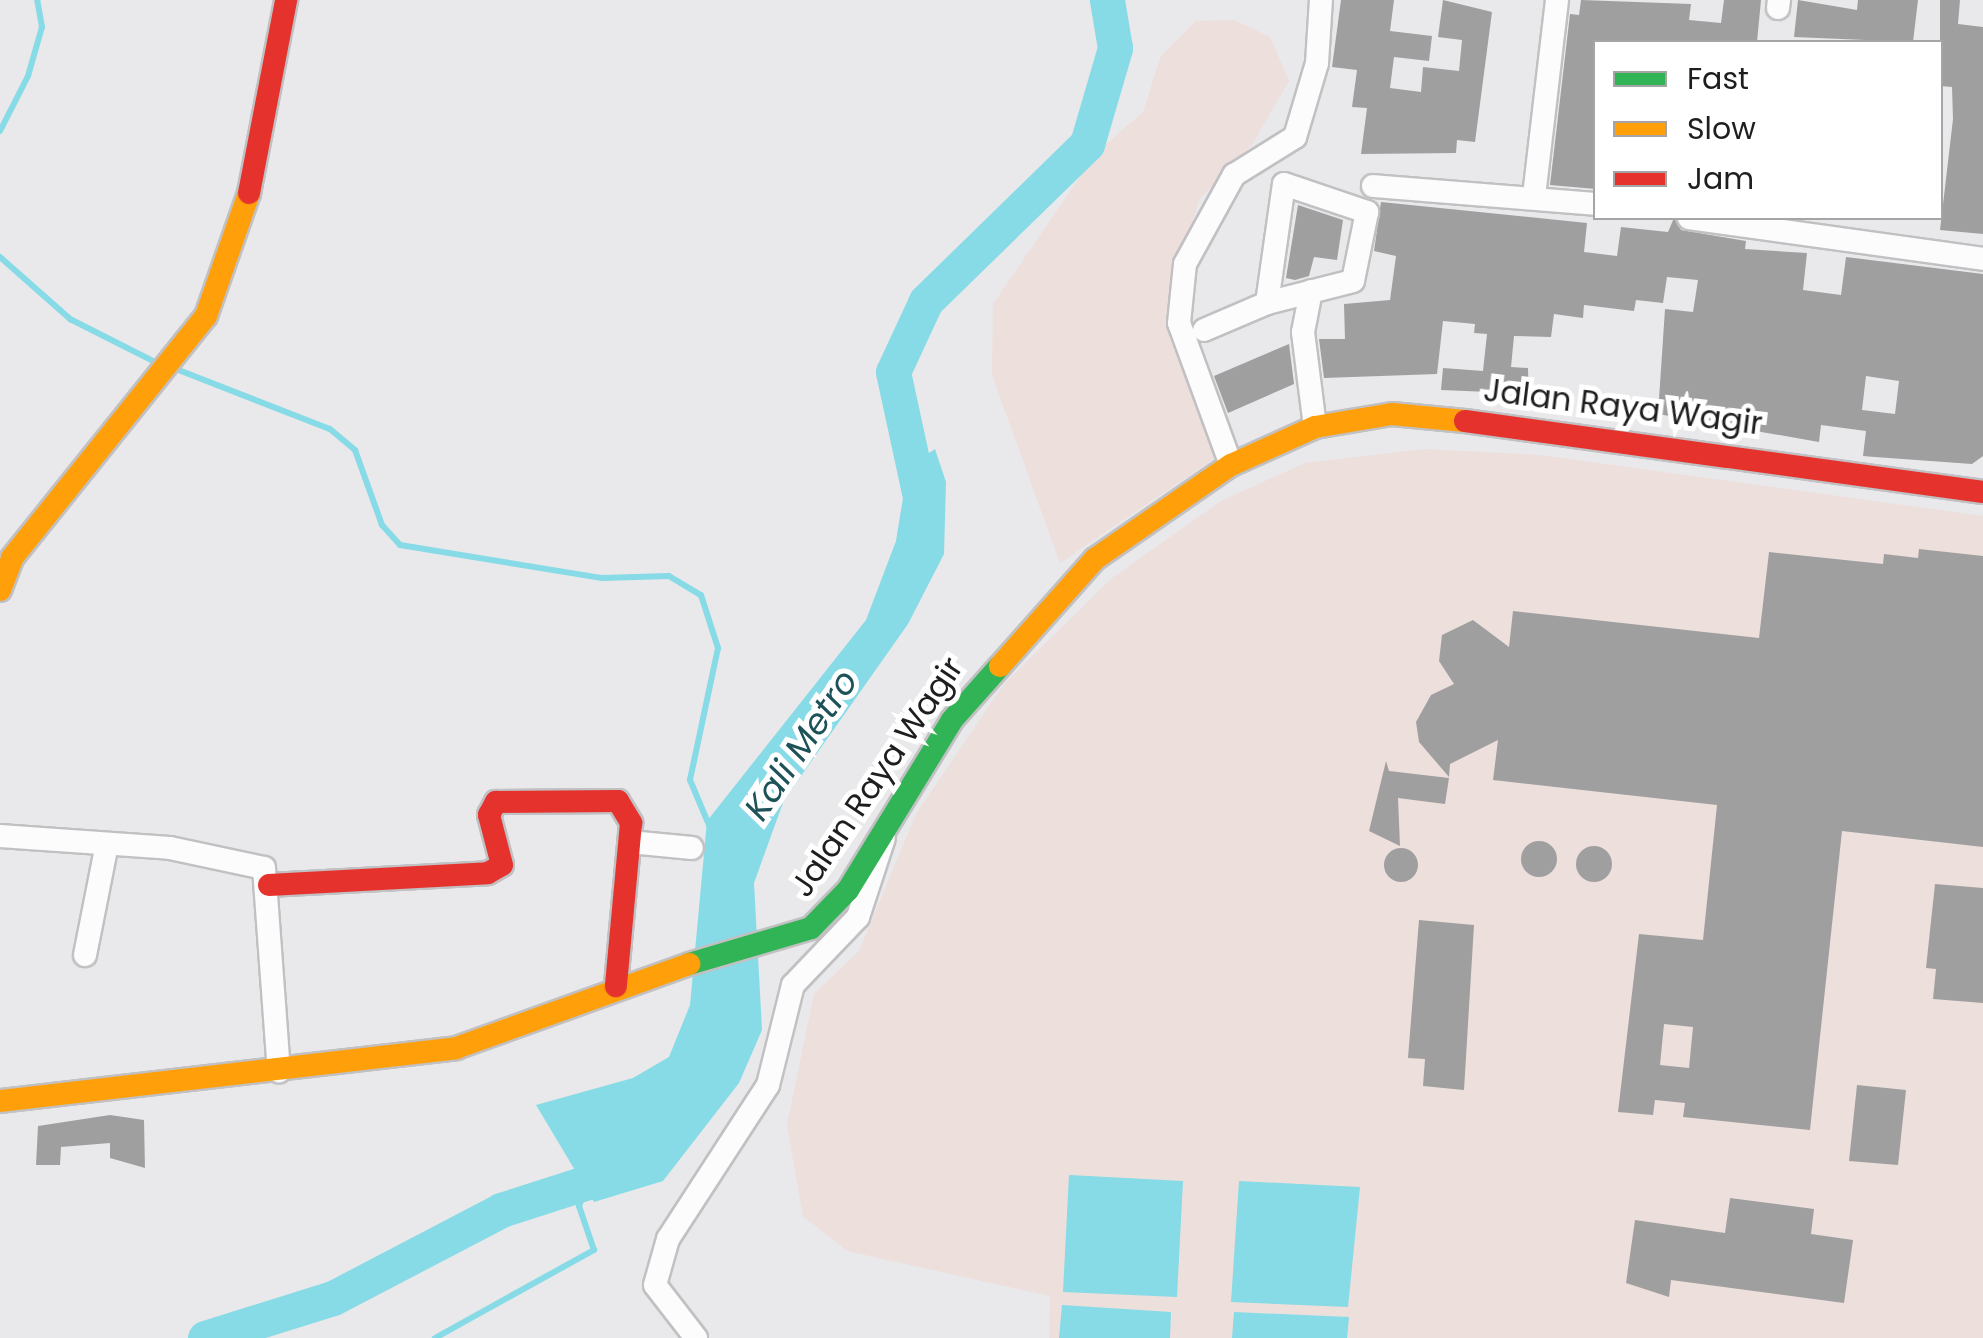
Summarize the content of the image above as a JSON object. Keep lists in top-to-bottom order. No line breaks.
{"streets":{"main road":["Jalan Raya Wagir"]},"water":["Kali Metro"],"legend":["Fast","Slow","Jam"]}
